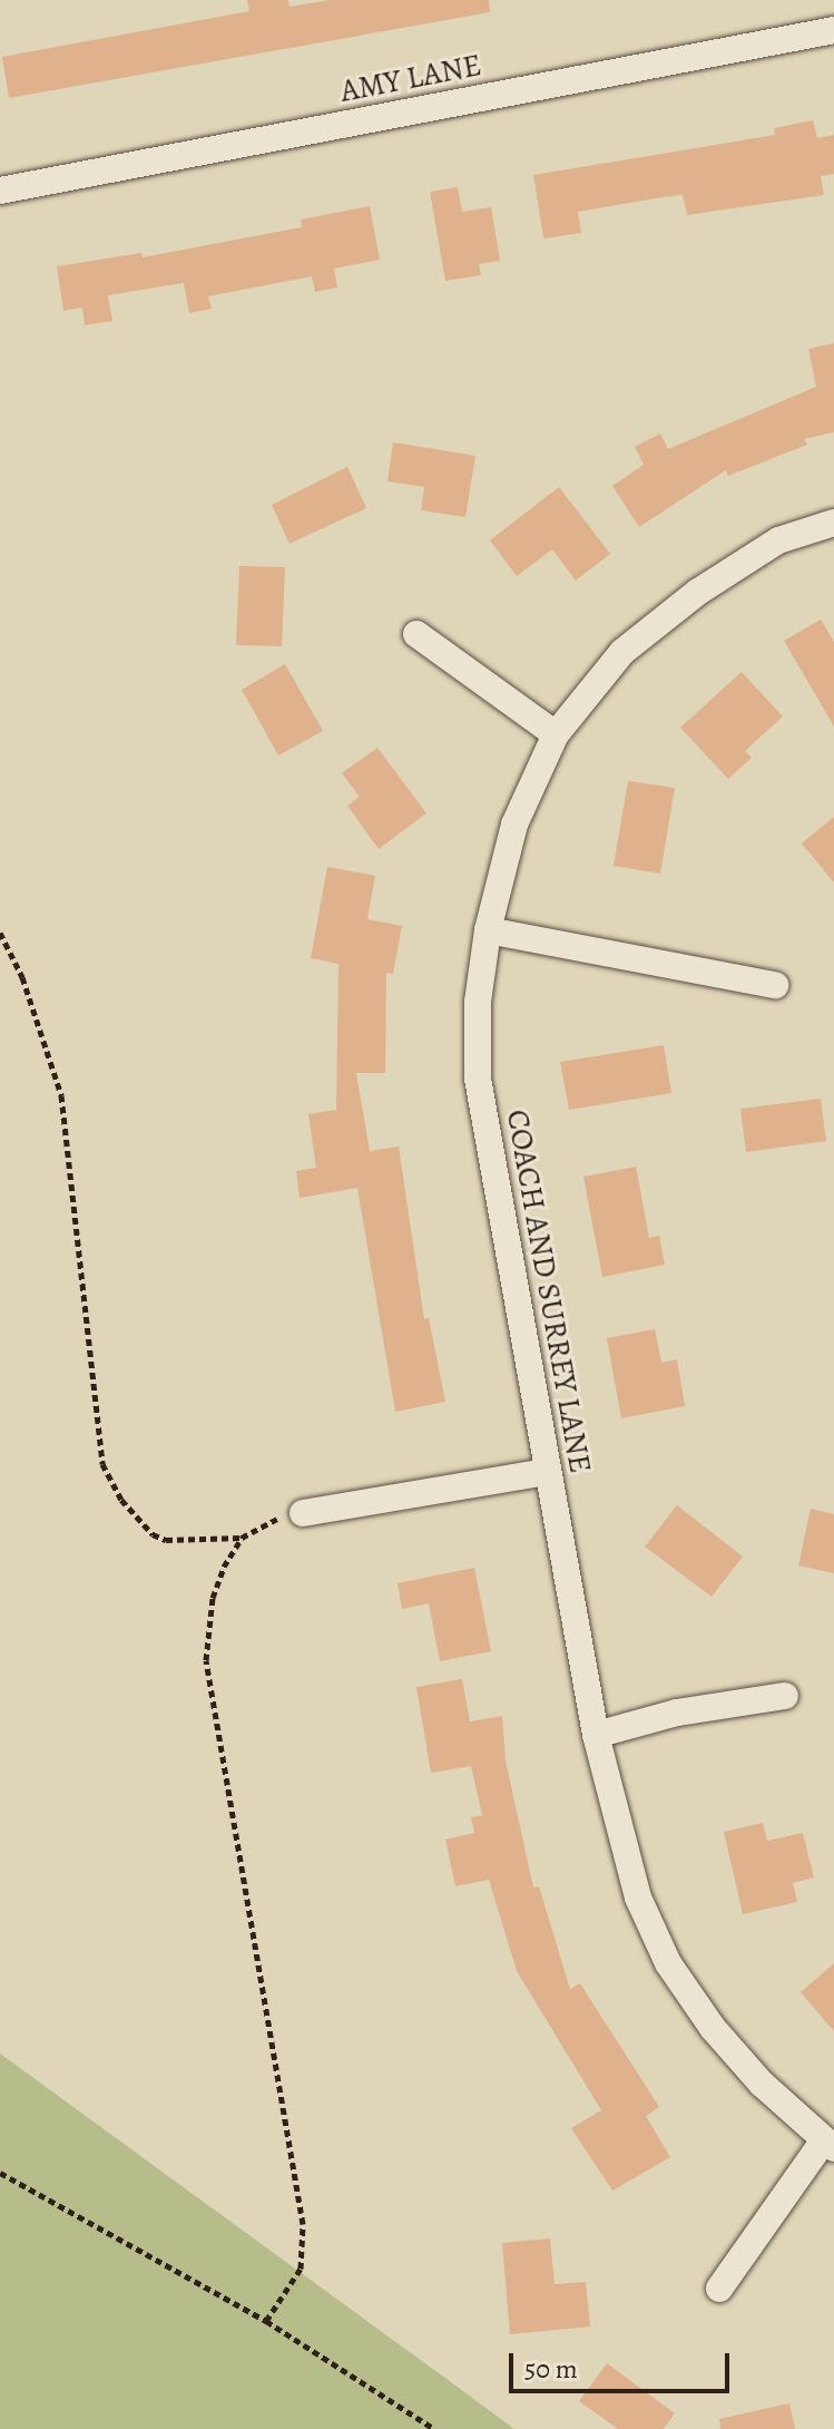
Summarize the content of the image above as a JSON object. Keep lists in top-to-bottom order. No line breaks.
{"streets":{"street":["AMY LANE","COACH AND SURREY LANE"]},"scale_bar":"50 m"}
